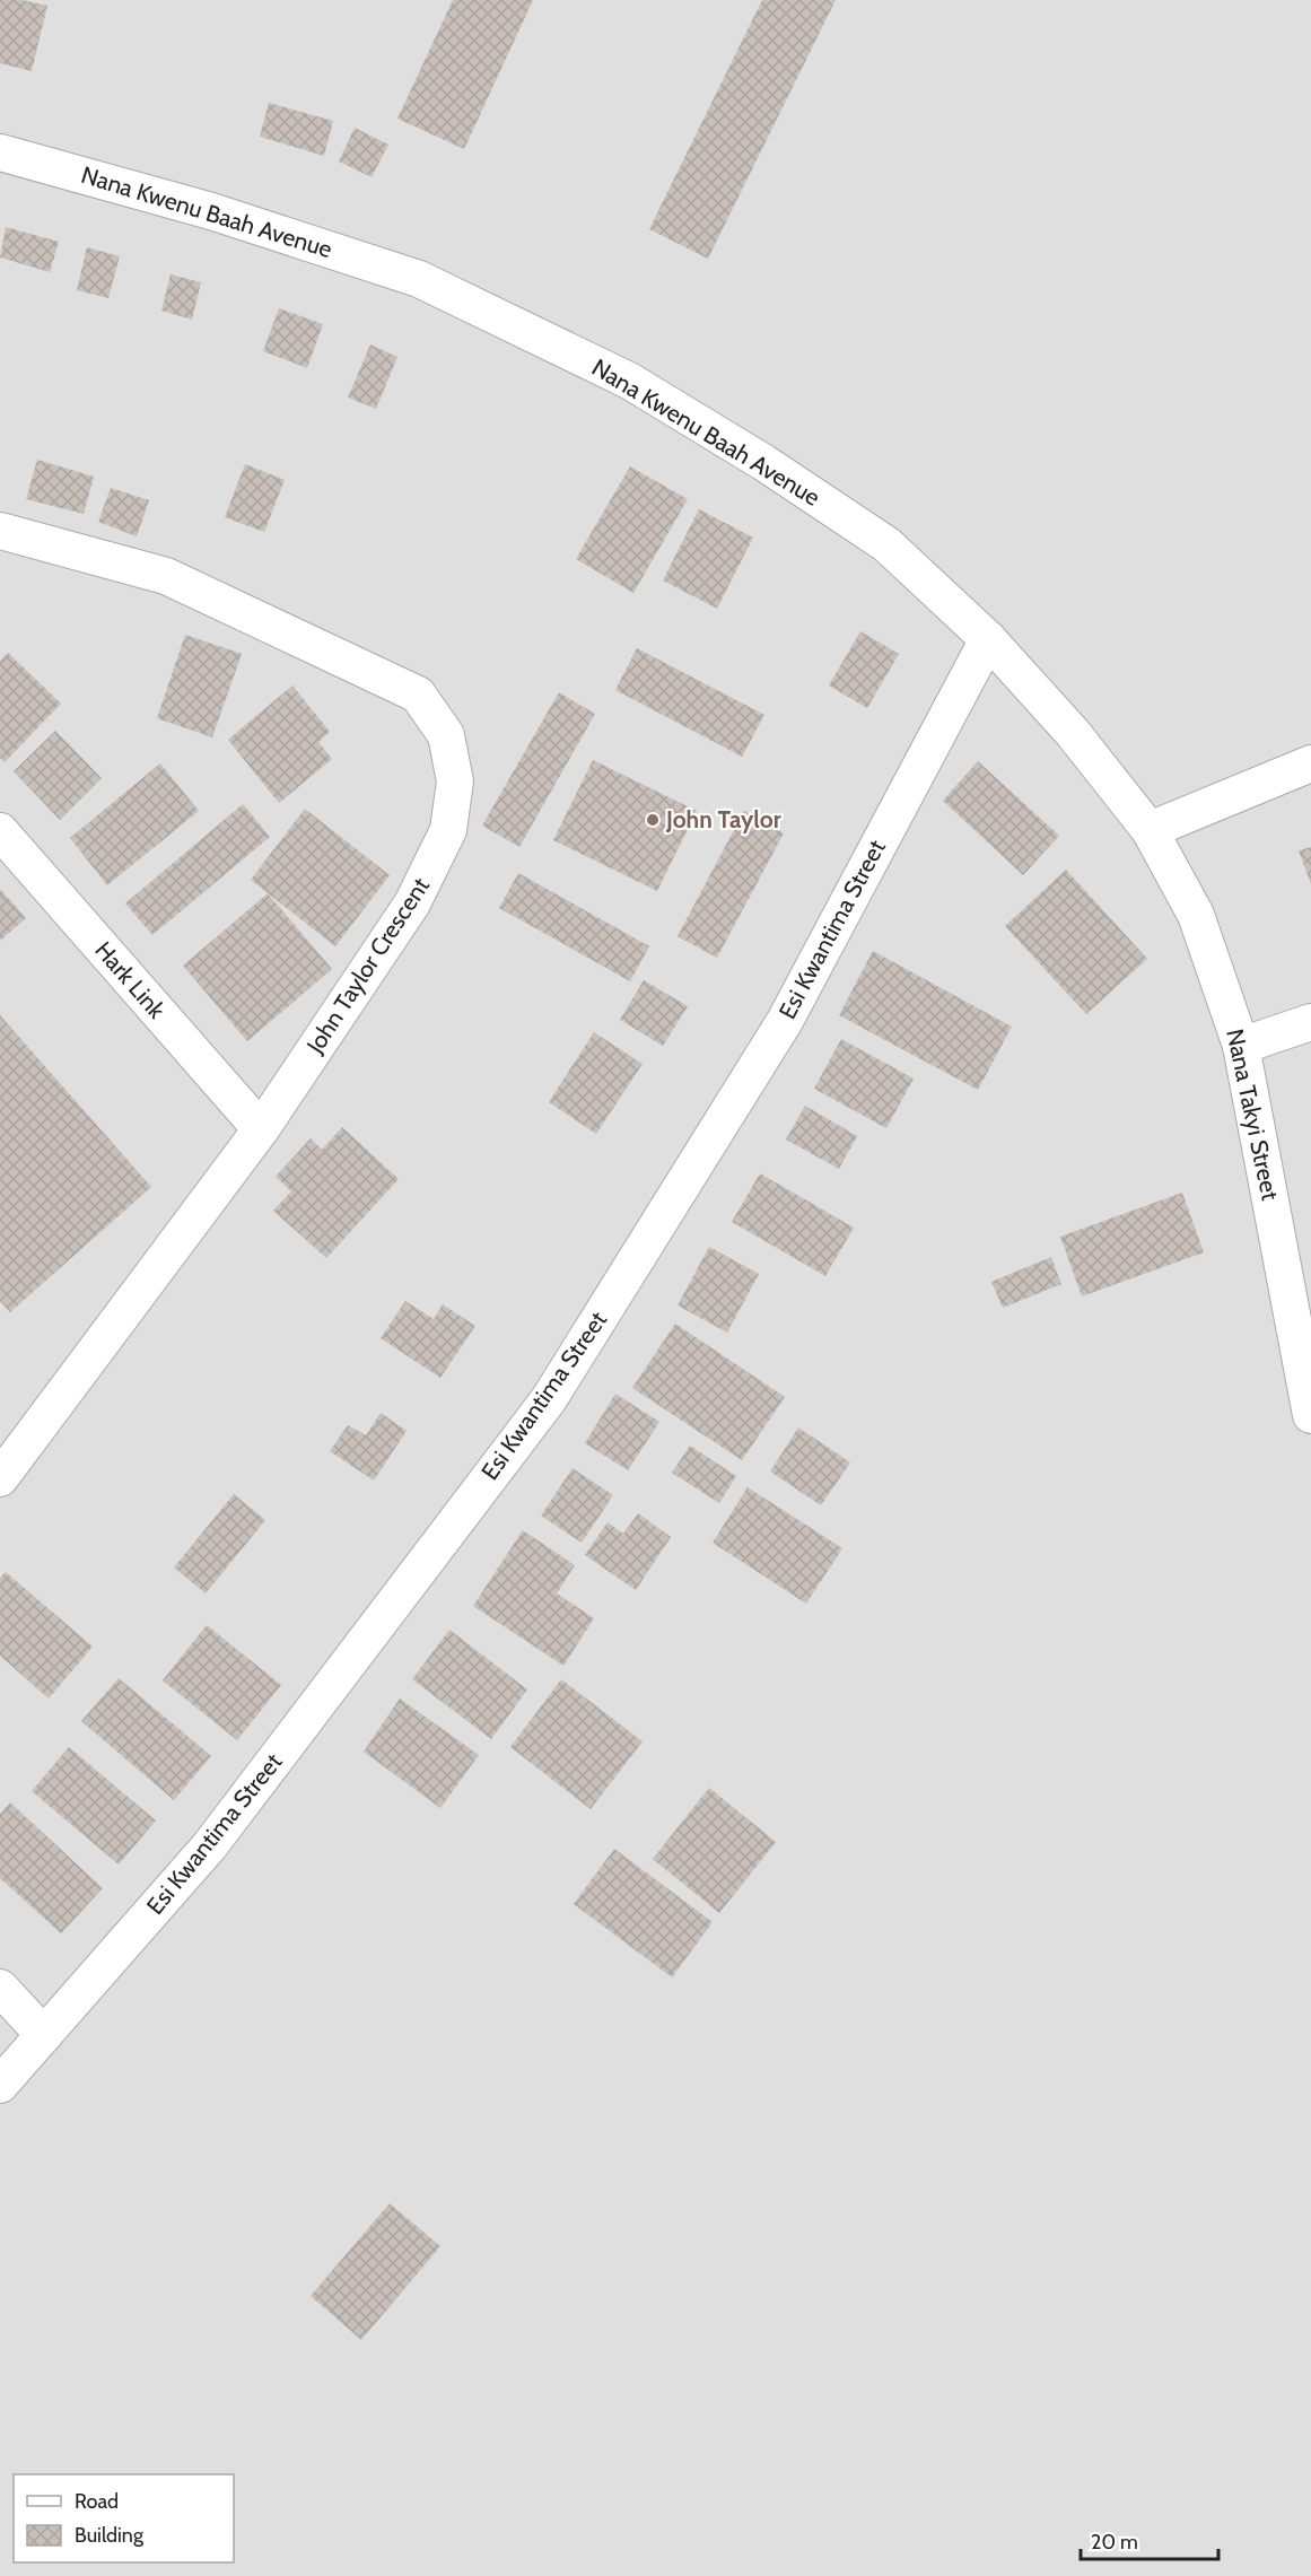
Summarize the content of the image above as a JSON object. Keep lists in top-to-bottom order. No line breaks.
{"streets":{"street":["Nana Kwenu Baah Avenue","Esi Kwantima Street","John Taylor Crescent","Hark Link","Nana Takyi Street"]},"crossings":[["Nana Kwenu Baah Avenue","Esi Kwantima Street"],["Nana Kwenu Baah Avenue","Nana Takyi Street"],["John Taylor Crescent","Hark Link"]],"places":["John Taylor"],"legend":["Road","Building"],"scale_bar":"20 m"}
